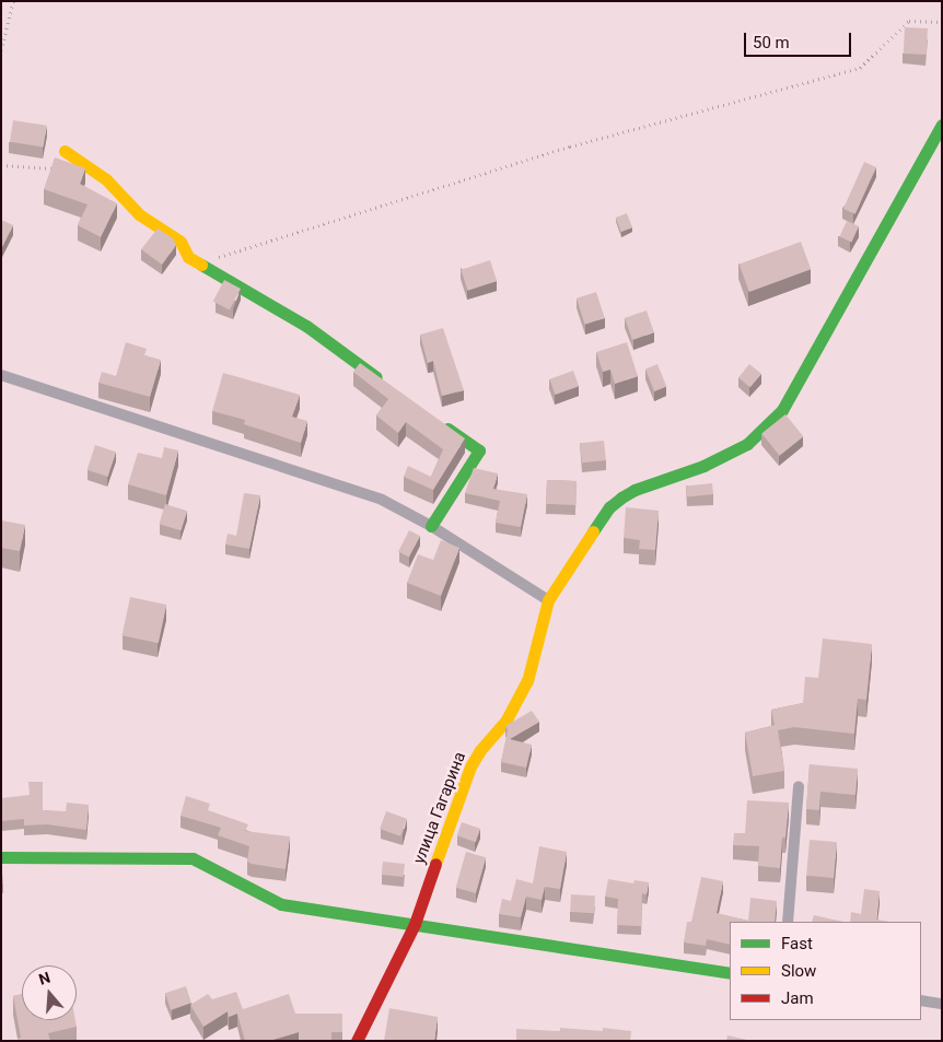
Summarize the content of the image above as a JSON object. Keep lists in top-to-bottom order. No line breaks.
{"streets":{"street":["улица Гагарина"]},"legend":["Fast","Slow","Jam"],"scale_bar":"50 m","north":"top"}
